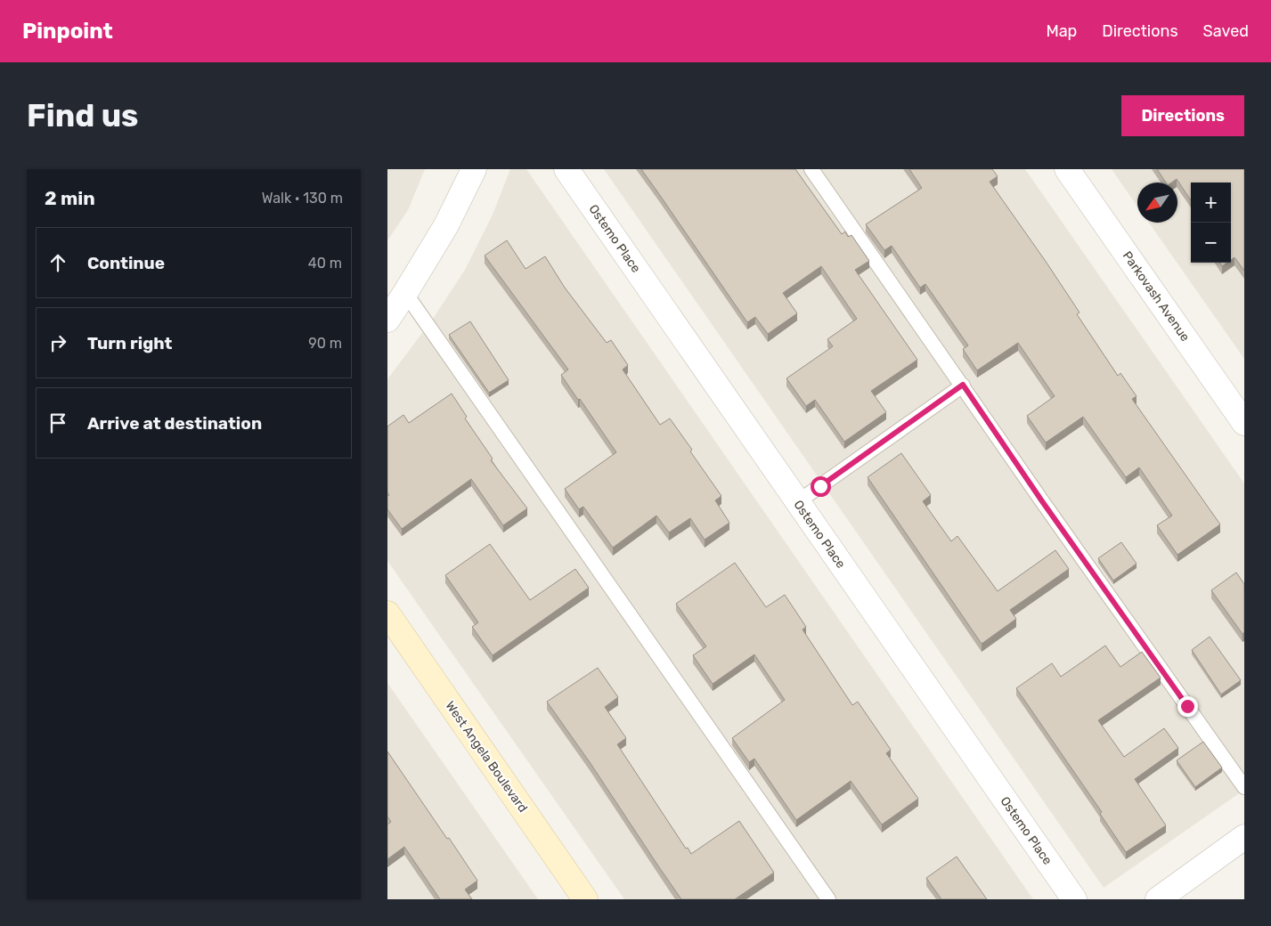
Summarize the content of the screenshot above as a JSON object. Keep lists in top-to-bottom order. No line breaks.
{"streets":{"street":["Ostemo Place","Parkovash Avenue","West Angela Boulevard"]},"north":"bottom left","page":{"header":"Pinpoint","nav":["Map","Directions","Saved"],"buttons":"Directions","title":"Find us","heading":["2 min","Walk · 130 m"],"map_buttons":["+","−"],"list":[["Continue","40 m"],["Turn right","90 m"],"Arrive at destination"]}}
